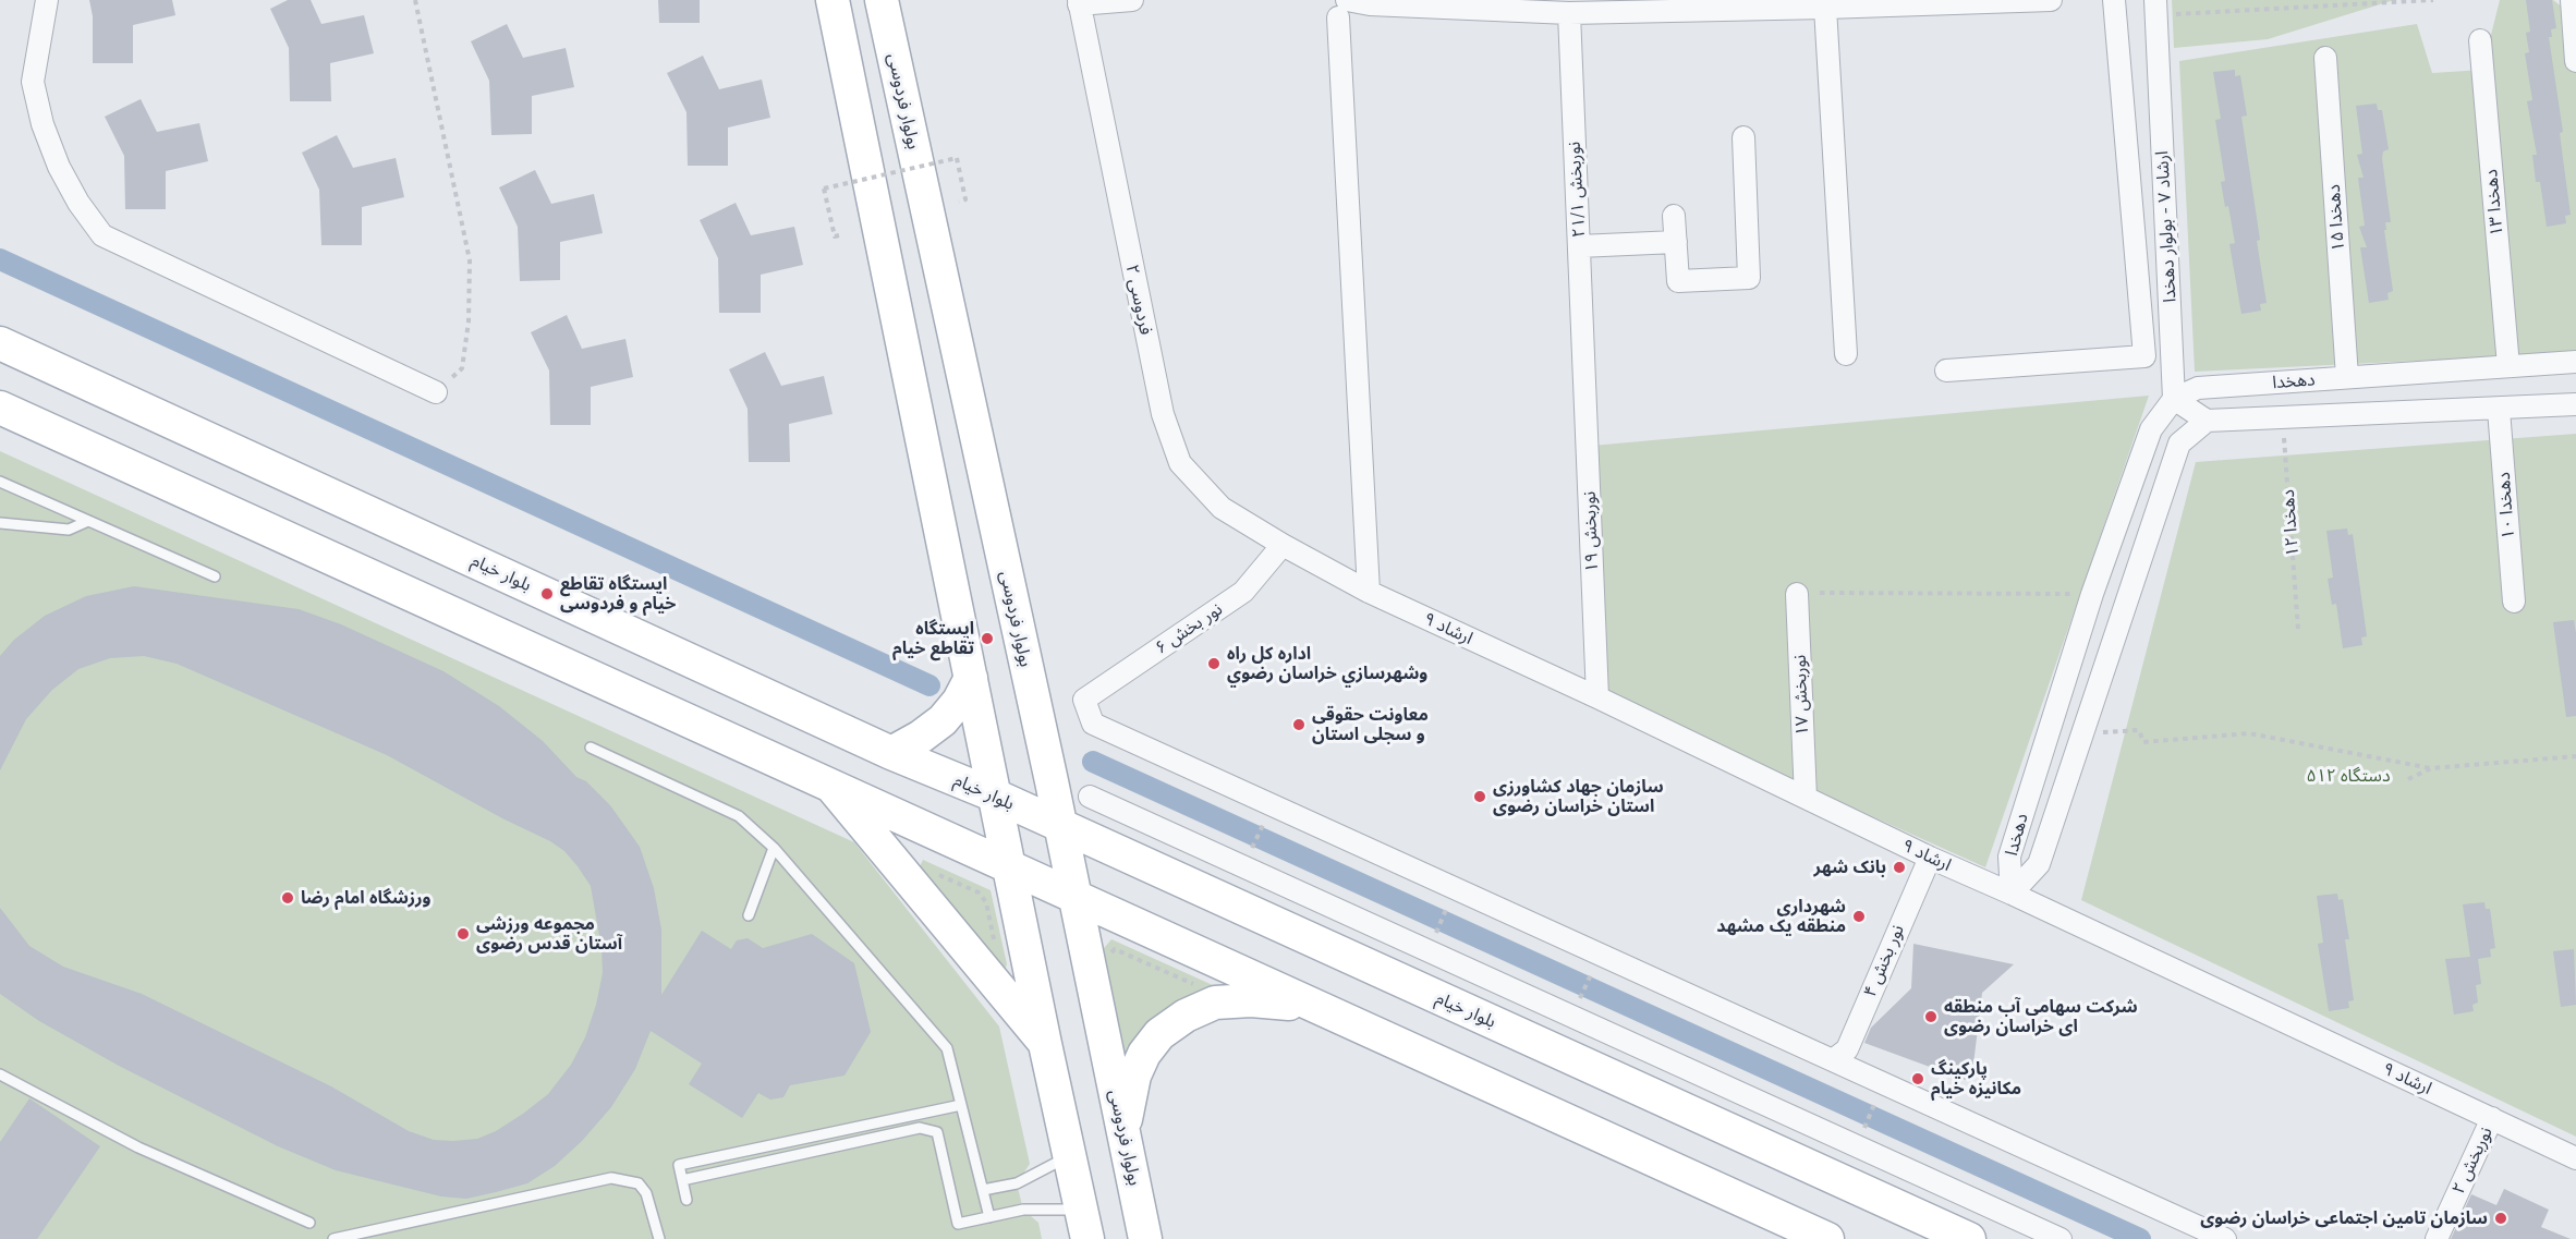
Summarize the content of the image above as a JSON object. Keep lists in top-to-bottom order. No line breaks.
{"streets":{"main road":["بولوار فردوسی","بلوار خیام"],"street":["نوربخش ۲۱/۱","دهخدا ۱۳","دهخدا ۱۵","ارشاد ۷ - بولوار دهخدا","فردوسی ۲","دهخدا","دهخدا ۱۰","نوربخش ۱۹","نور بخش ۶","ارشاد ۹","نوربخش ۱۷","نور بخش ۴","نوربخش ۲"],"path":["دهخدا ۱۲"]},"crossings":[["بولوار فردوسی","بلوار خیام"],["نوربخش ۲۱/۱","نوربخش ۱۹"],["دهخدا ۱۳","دهخدا"],["دهخدا ۱۵","دهخدا"],["ارشاد ۷ - بولوار دهخدا","دهخدا"],["فردوسی ۲","نور بخش ۶"],["فردوسی ۲","ارشاد ۹"],["دهخدا","دهخدا ۱۰"],["دهخدا","دهخدا ۱۲"],["دهخدا","ارشاد ۹"],["نوربخش ۱۹","ارشاد ۹"],["نور بخش ۶","ارشاد ۹"],["ارشاد ۹","نوربخش ۱۷"],["ارشاد ۹","نور بخش ۴"],["ارشاد ۹","نوربخش ۲"]],"parks":["۵۱۲ دستگاه"],"places":["ایستگاه تقاطع خیام و فردوسی","ایستگاه تقاطع خیام","اداره كل راه وشهرسازي خراسان رضوي","معاونت حقوقی و سجلی استان","سازمان جهاد کشاورزی استان خراسان رضوی","بانک شهر","ورزشگاه امام رضا","شهرداری منطقه یک مشهد","مجموعه ورزشی آستان قدس رضوی","شرکت سهامی آب منطقه ای خراسان رضوی","پارکینگ مکانیزه خیام","سازمان تامین اجتماعی خراسان رضوی"]}
